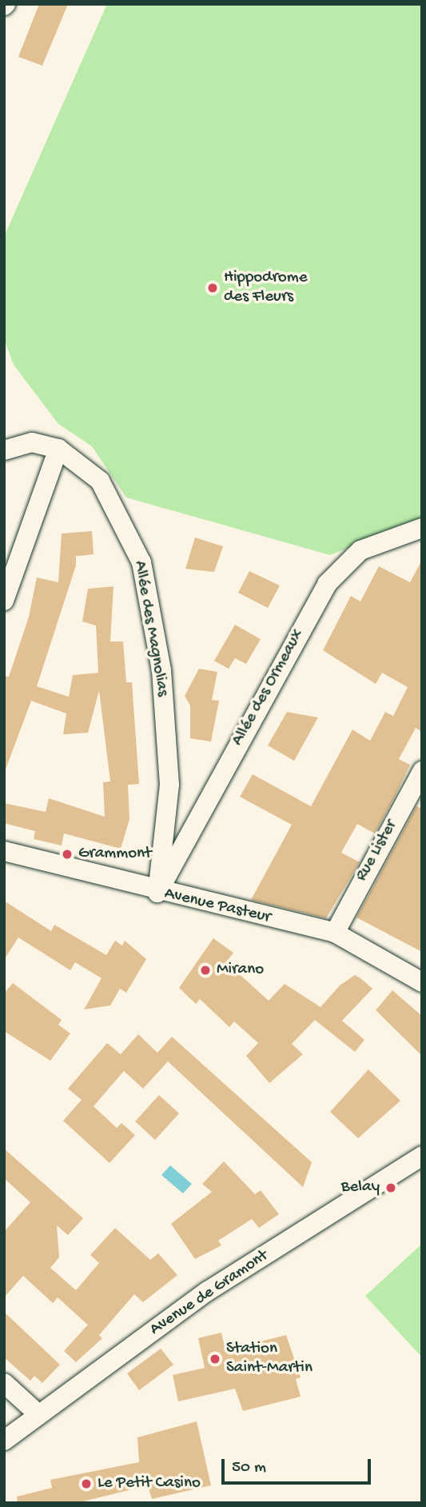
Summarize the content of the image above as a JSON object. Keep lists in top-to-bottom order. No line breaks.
{"streets":{"street":["Allée des Magnolias","Allée des Ormeaux","Rue Lister","Avenue Pasteur","Avenue de Gramont"]},"crossings":[["Allée des Magnolias","Allée des Ormeaux"],["Allée des Magnolias","Avenue Pasteur"],["Allée des Ormeaux","Avenue Pasteur"],["Rue Lister","Avenue Pasteur"]],"places":["Hippodrome des Fleurs","Grammont","Mirano","Belay","Station Saint-Martin","Le Petit Casino"],"scale_bar":"50 m"}
